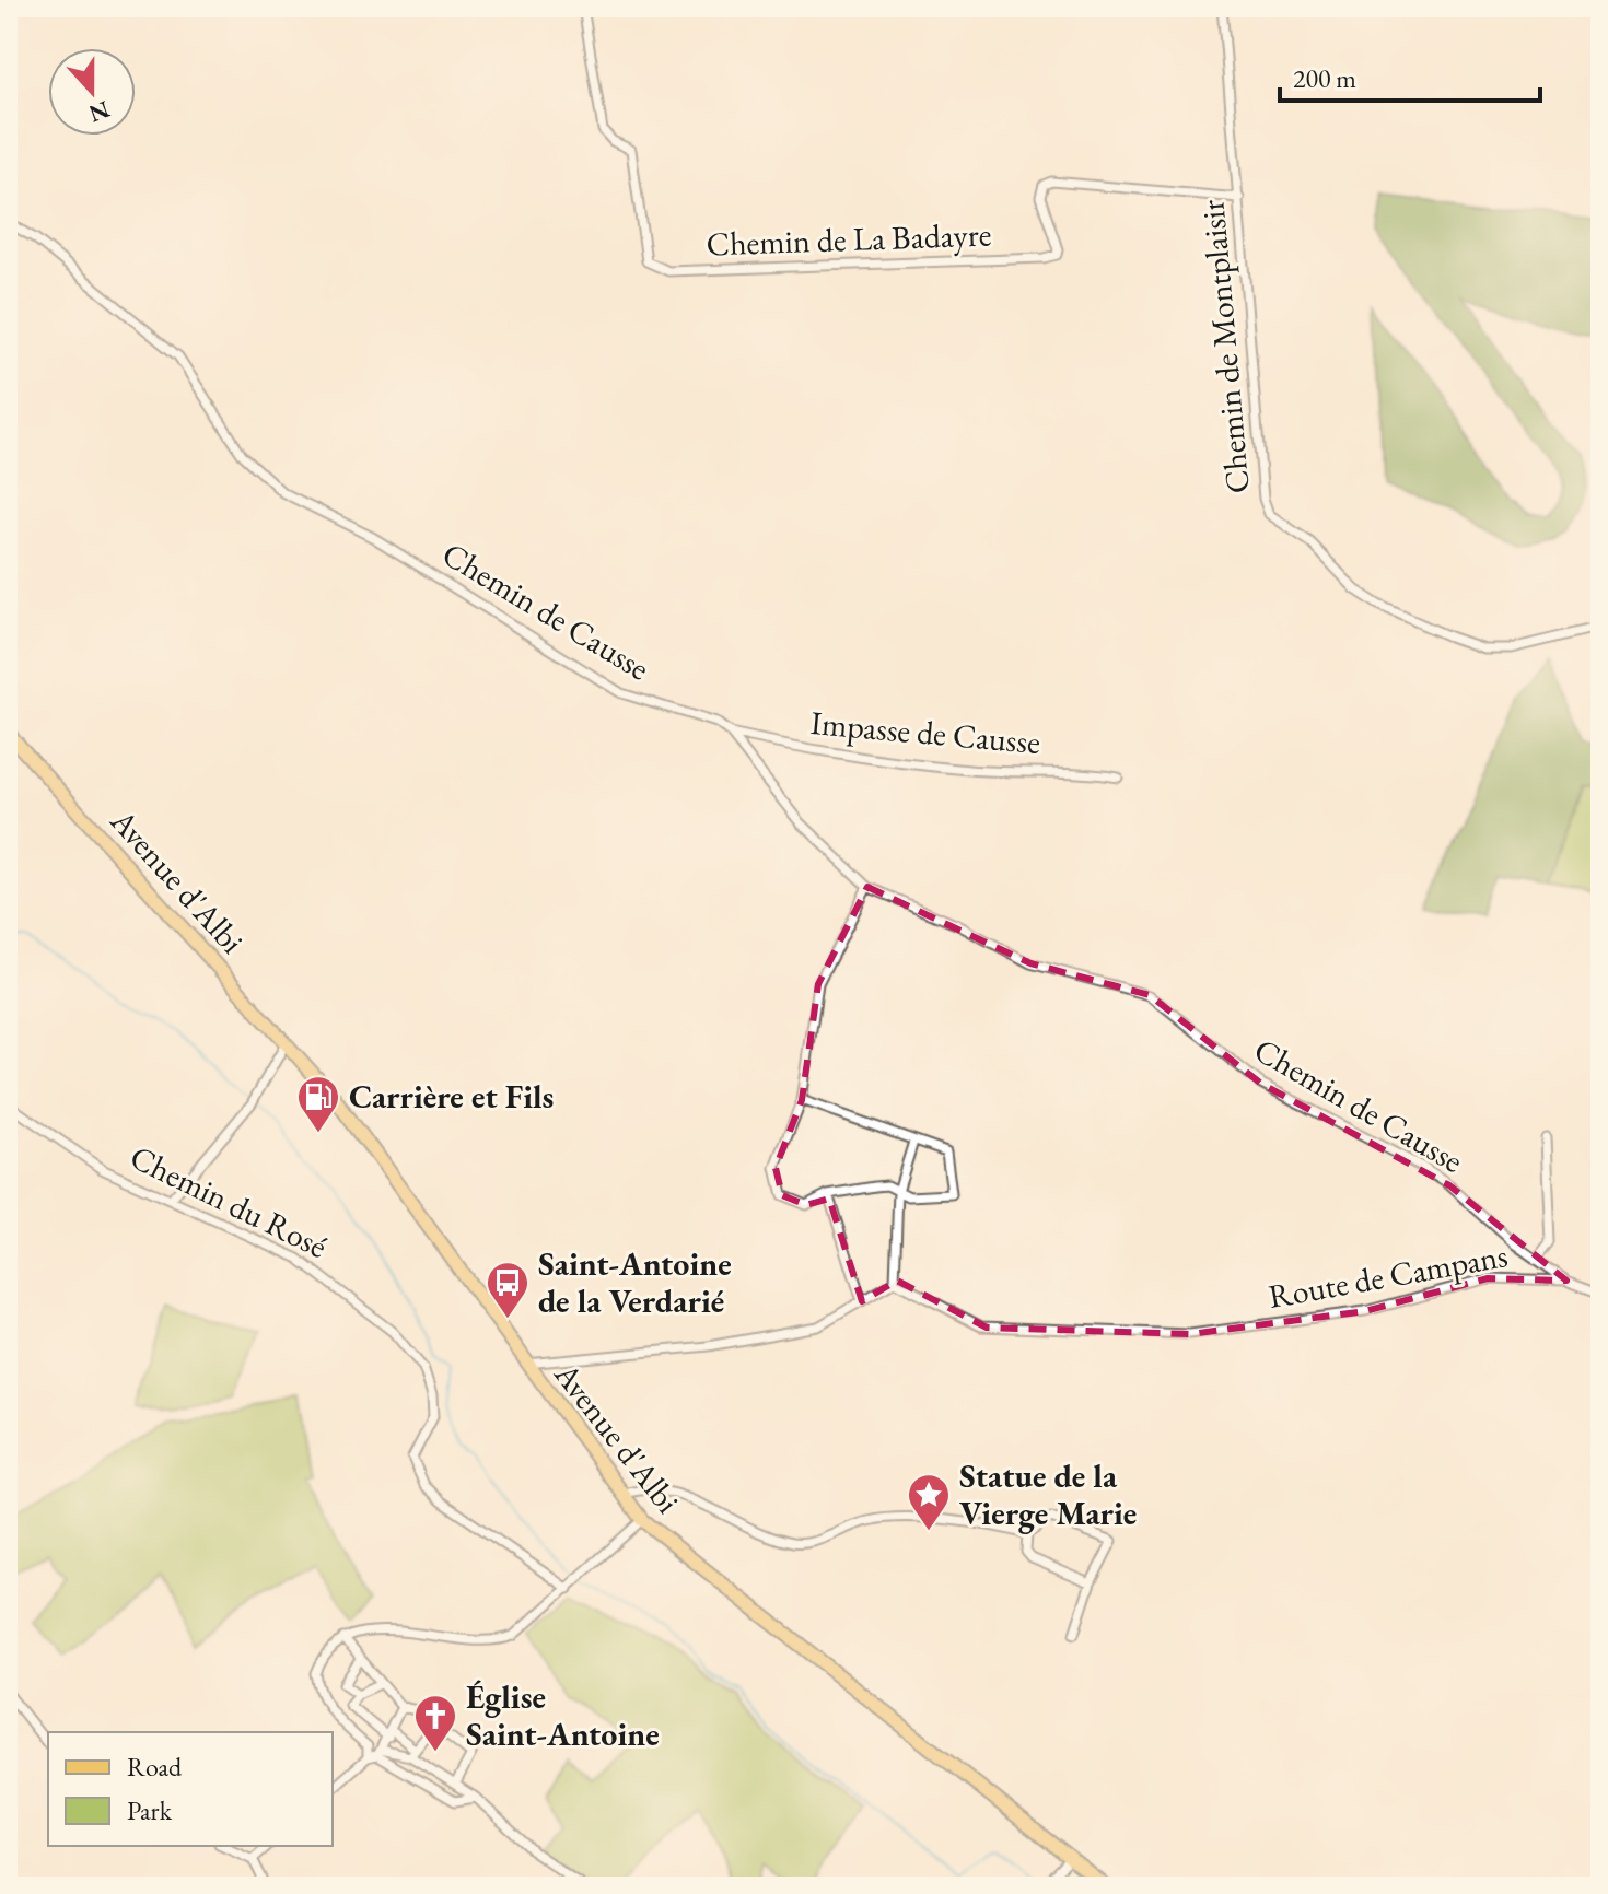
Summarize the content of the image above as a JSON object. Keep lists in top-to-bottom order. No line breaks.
{"streets":{"main road":["Avenue d'Albi"],"street":["Chemin de La Badayre","Chemin de Montplaisir","Chemin de Causse","Impasse de Causse","Chemin du Rosé","Route de Campans"]},"crossings":[["Chemin de La Badayre","Chemin de Montplaisir"],["Chemin de Causse","Impasse de Causse"],["Chemin de Causse","Route de Campans"]],"places":{"fuel station":["Carrière et Fils"],"bus stop":["Saint-Antoine de la Verdarié"],"place":["Statue de la Vierge Marie"],"church":["Église Saint-Antoine"]},"legend":["Road","Park"],"scale_bar":"200 m","north":"bottom"}
